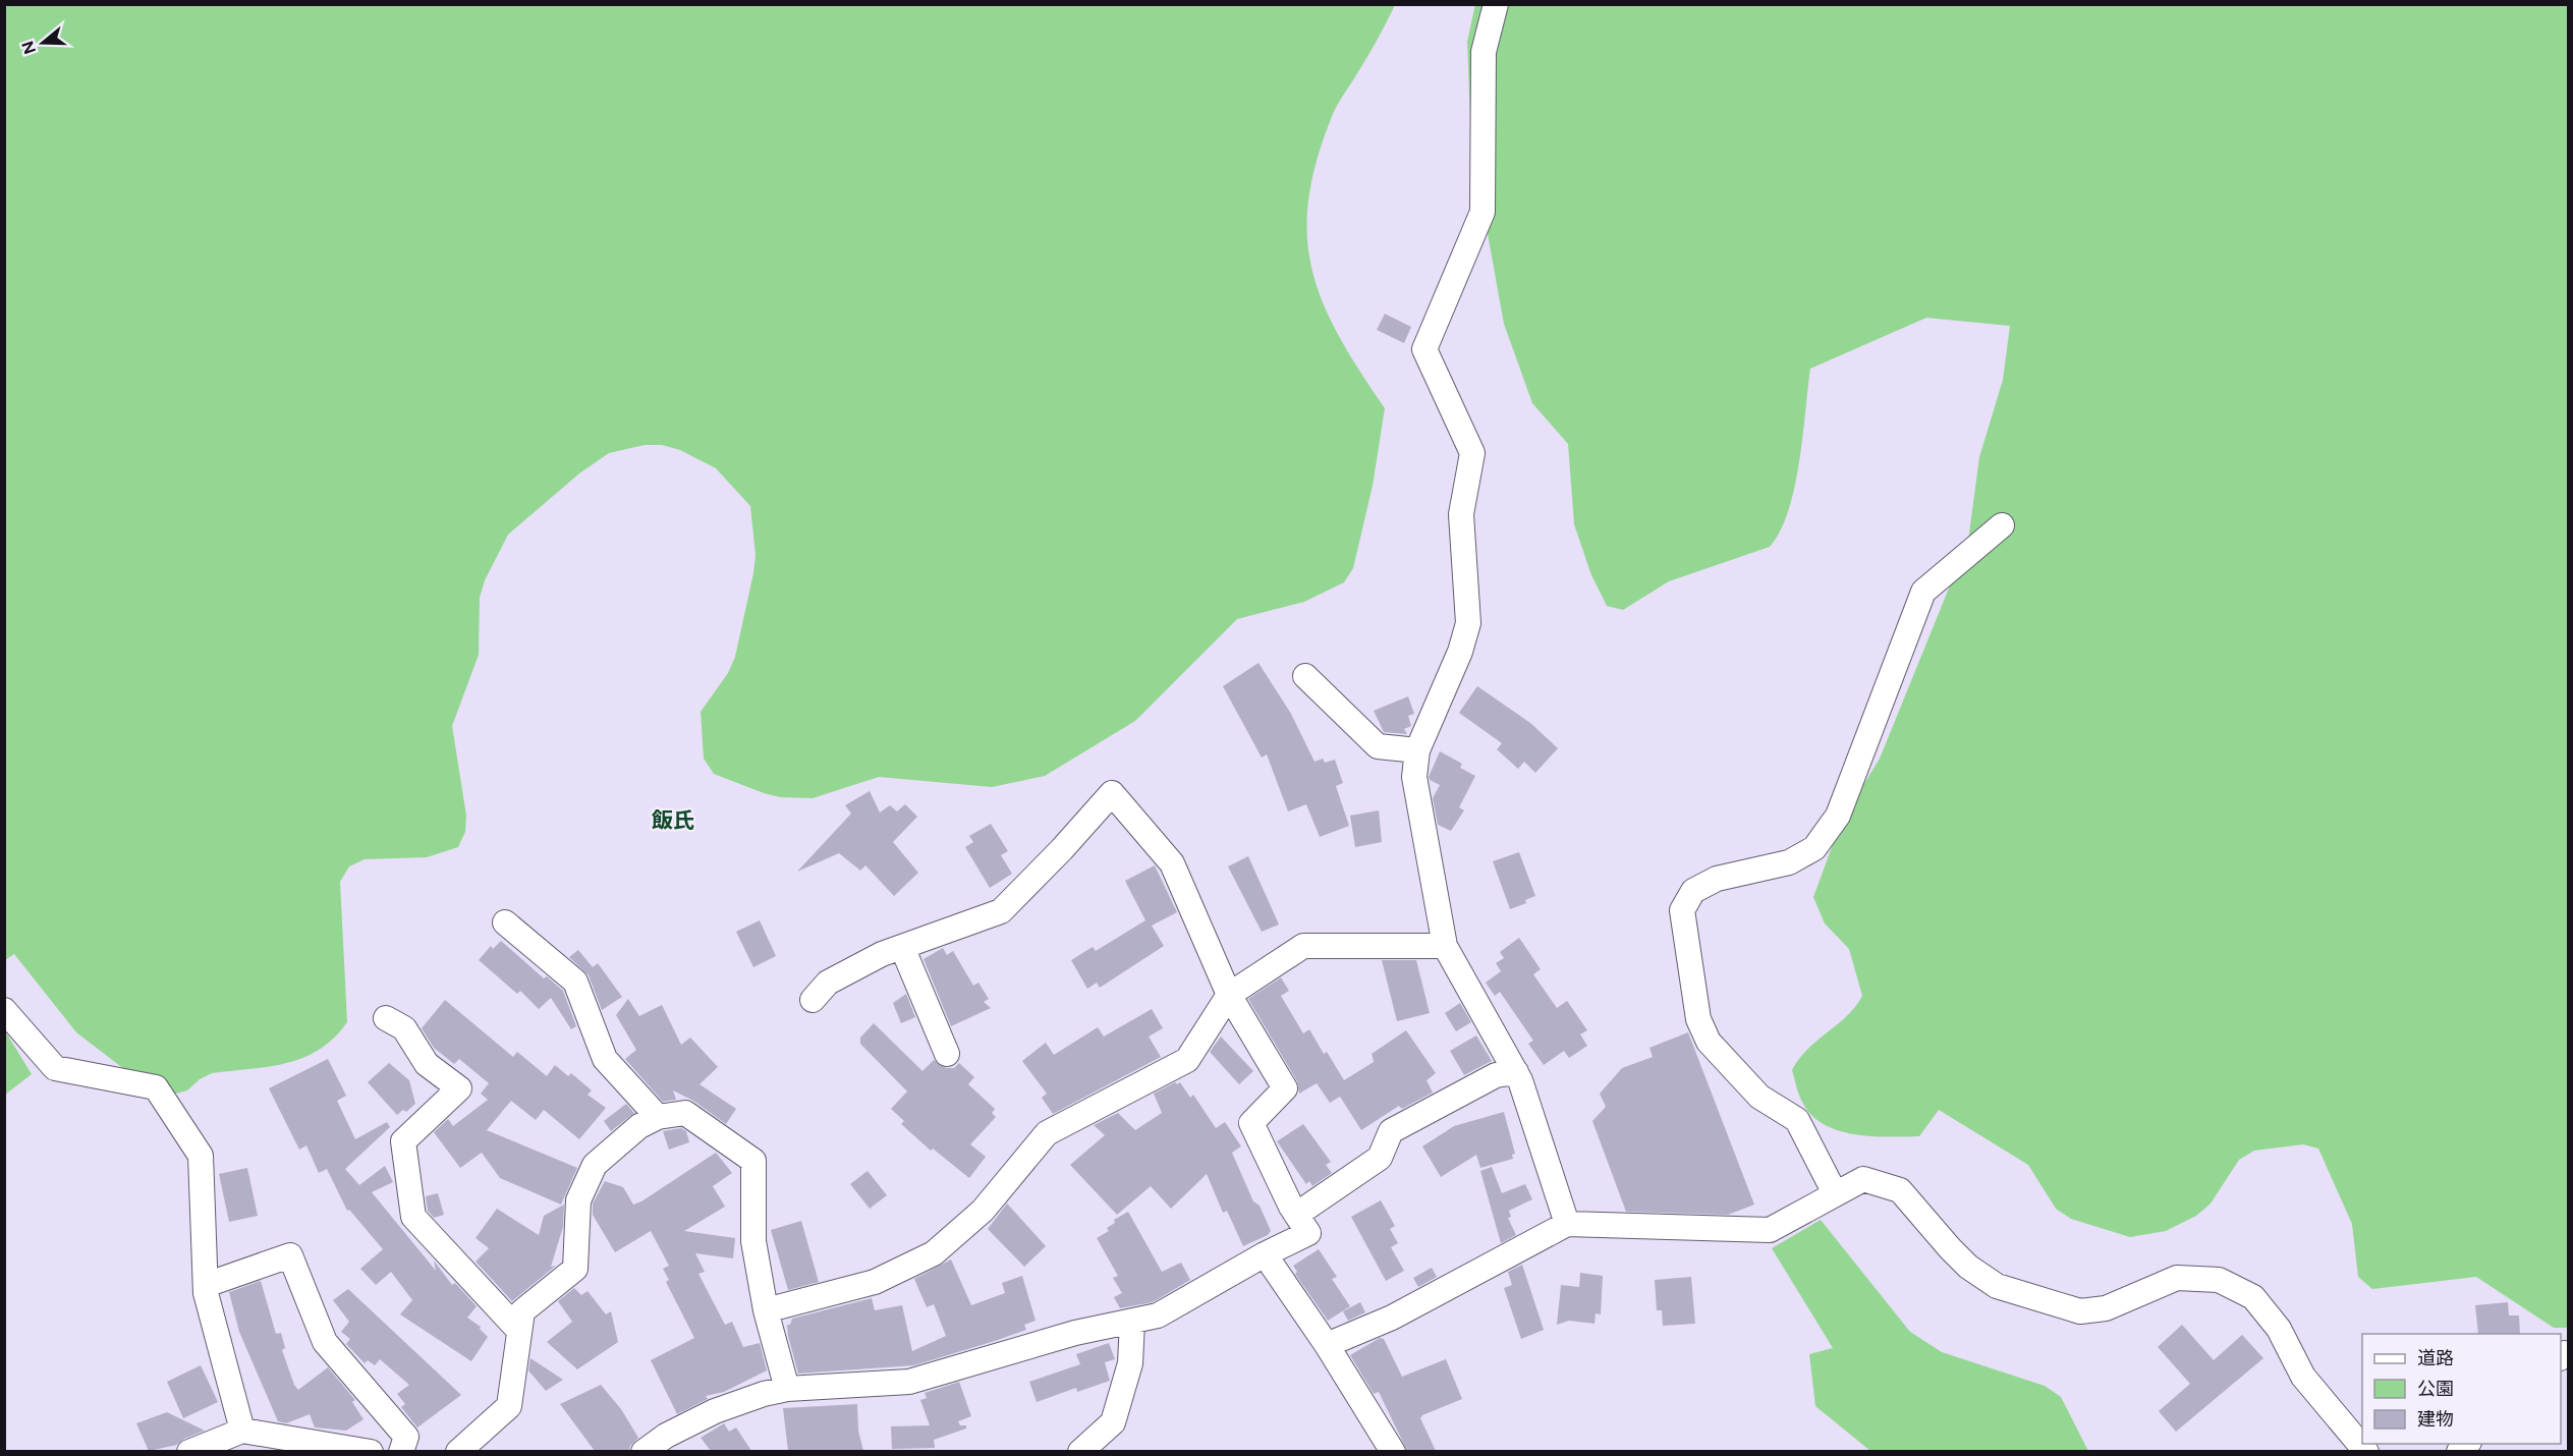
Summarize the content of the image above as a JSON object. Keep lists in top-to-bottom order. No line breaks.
{"districts":["飯氏"],"legend":["道路","公園","建物"],"north":"left"}
